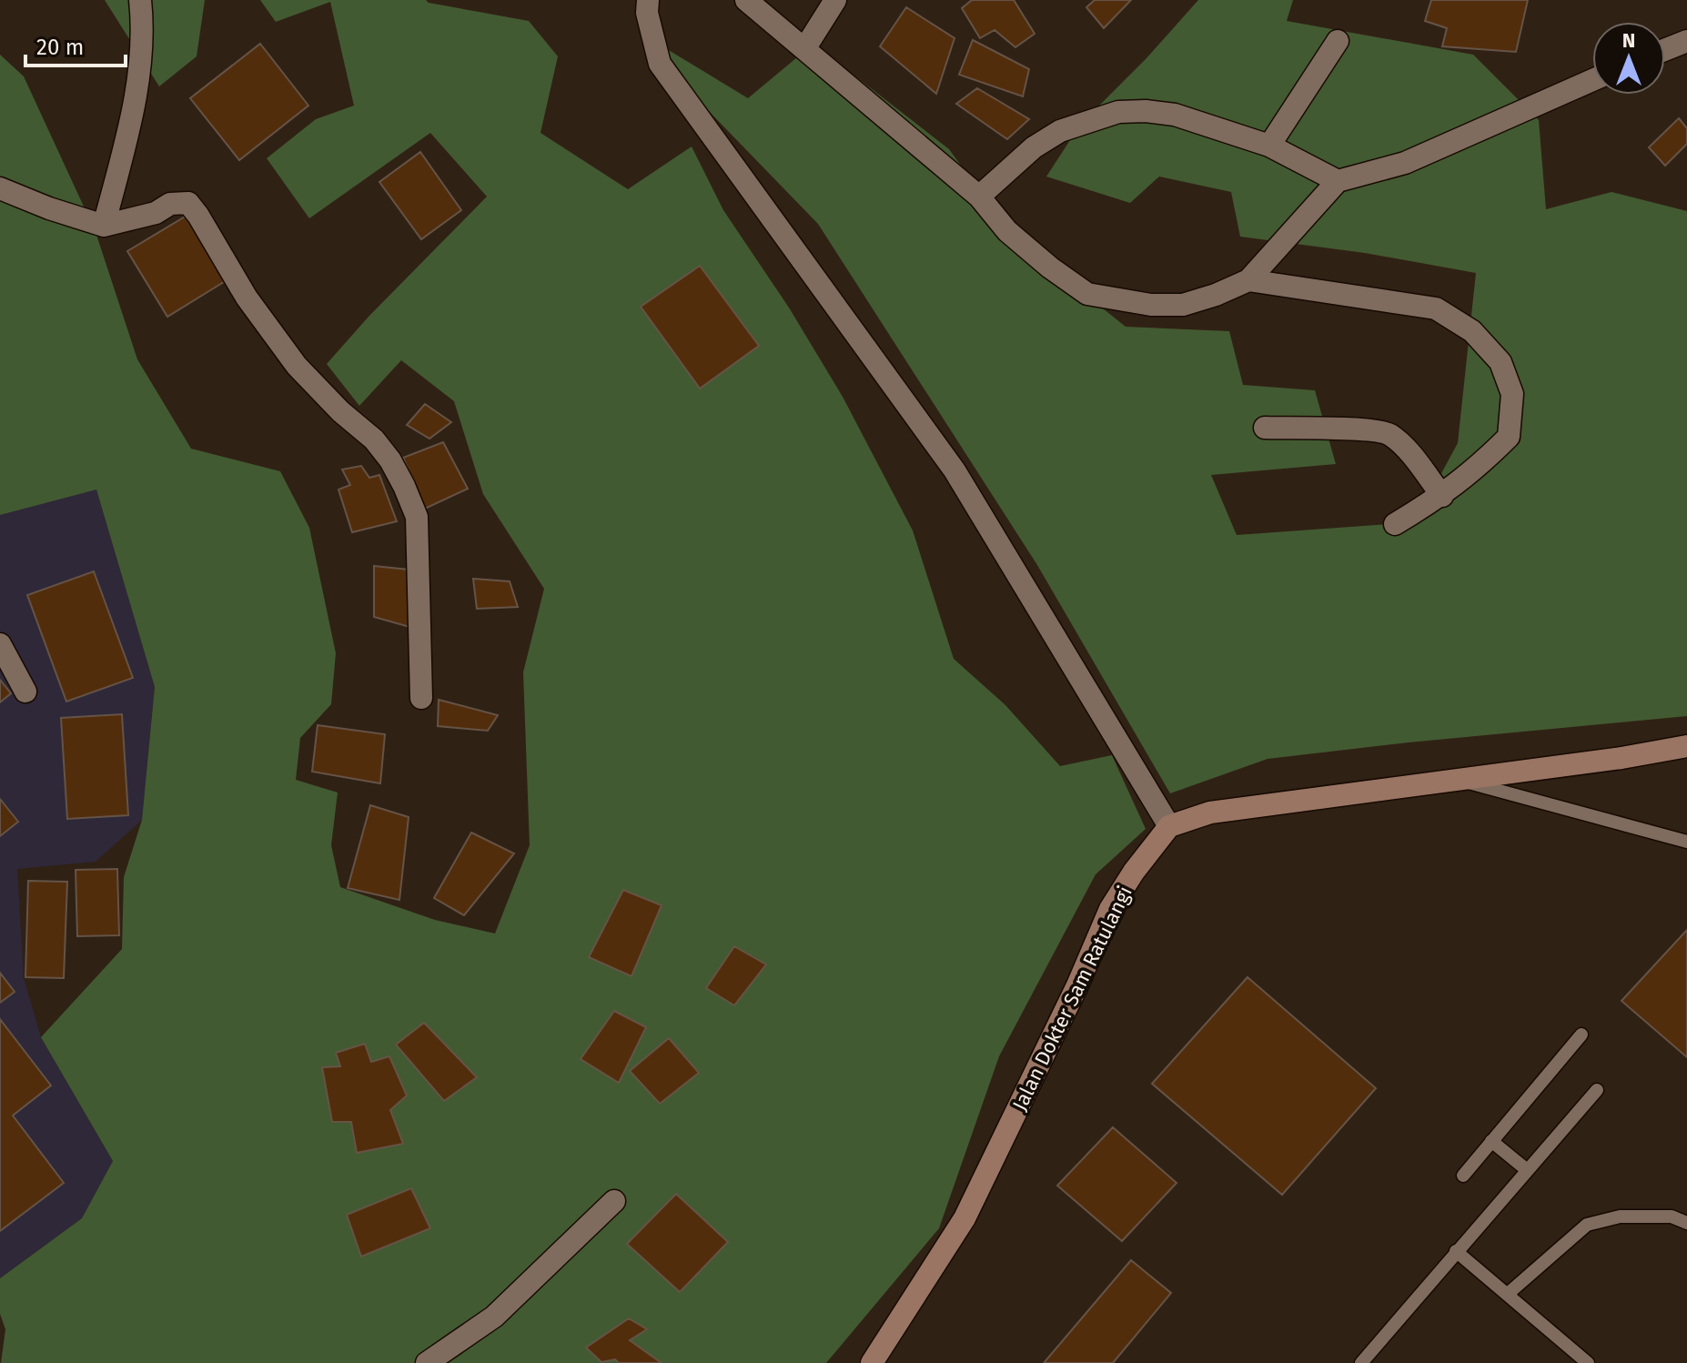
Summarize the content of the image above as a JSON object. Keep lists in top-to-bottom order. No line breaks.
{"streets":{"main road":["Jalan Dokter Sam Ratulangi"]},"scale_bar":"20 m","north":"top"}
